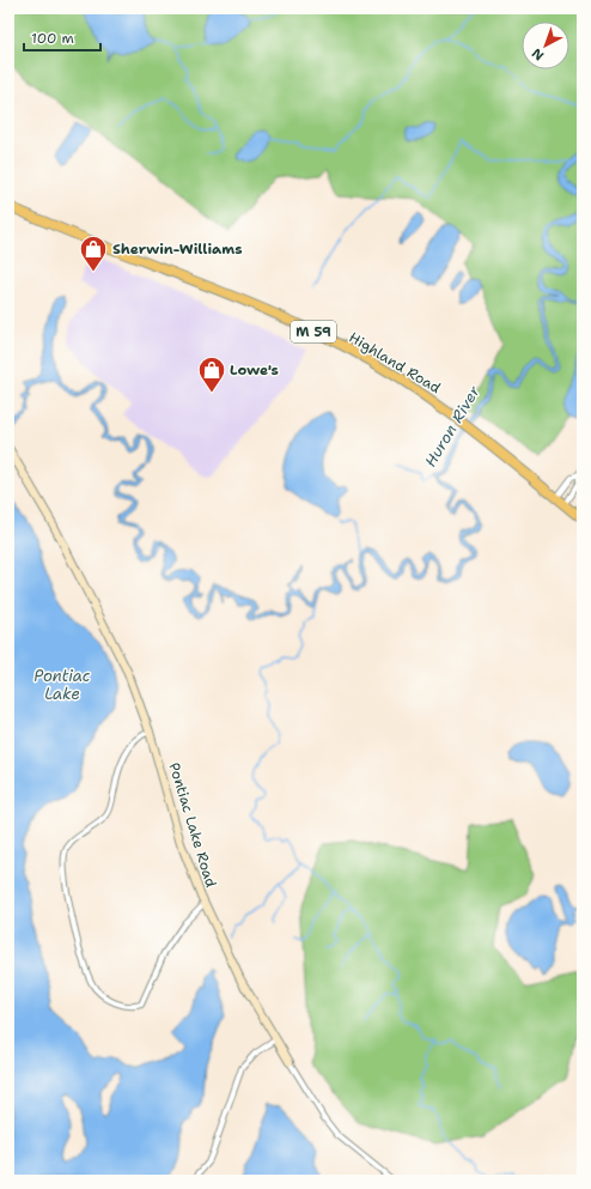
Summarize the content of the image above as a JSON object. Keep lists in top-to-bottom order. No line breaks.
{"streets":{"highway":["M 59","Highland Road"],"street":["Pontiac Lake Road"]},"water":["Huron River","Pontiac Lake"],"places":{"shop":["Sherwin-Williams","Lowe's"]},"scale_bar":"100 m","north":"bottom left"}
